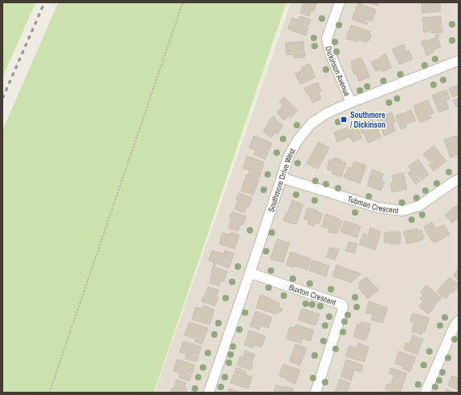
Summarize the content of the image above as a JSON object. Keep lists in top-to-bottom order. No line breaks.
{"streets":{"street":["Dickinson Avenue","Southmore Drive West","Tubman Crescent","Buxton Crescent"]},"crossings":[["Dickinson Avenue","Southmore Drive West"],["Southmore Drive West","Tubman Crescent"],["Southmore Drive West","Buxton Crescent"]],"places":{"transit":["Southmore / Dickinson"]}}
